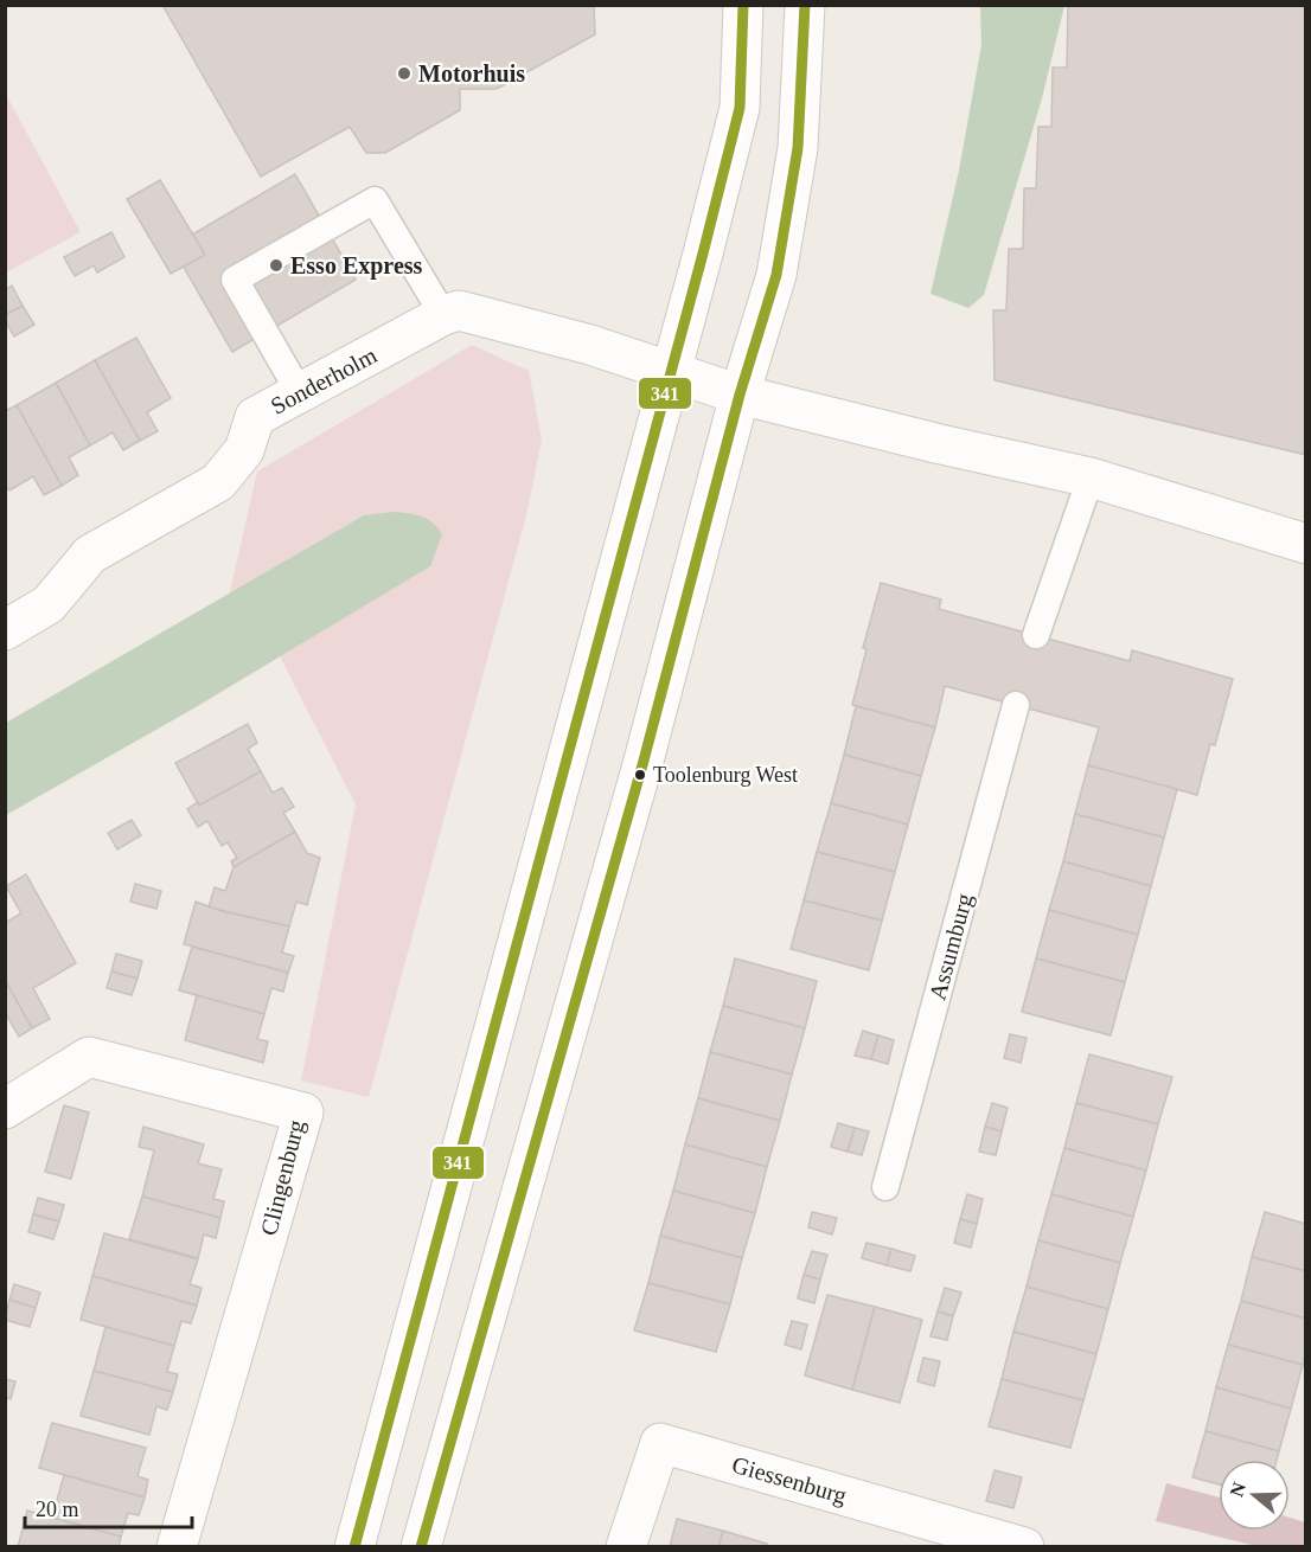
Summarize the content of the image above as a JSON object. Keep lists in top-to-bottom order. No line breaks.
{"streets":{"main road":["Sonderholm","Clingenburg","Giessenburg"],"lane":["Assumburg"]},"places":["Motorhuis","Esso Express","Toolenburg West"],"lines":["transit line 341"],"scale_bar":"20 m","north":"left"}
